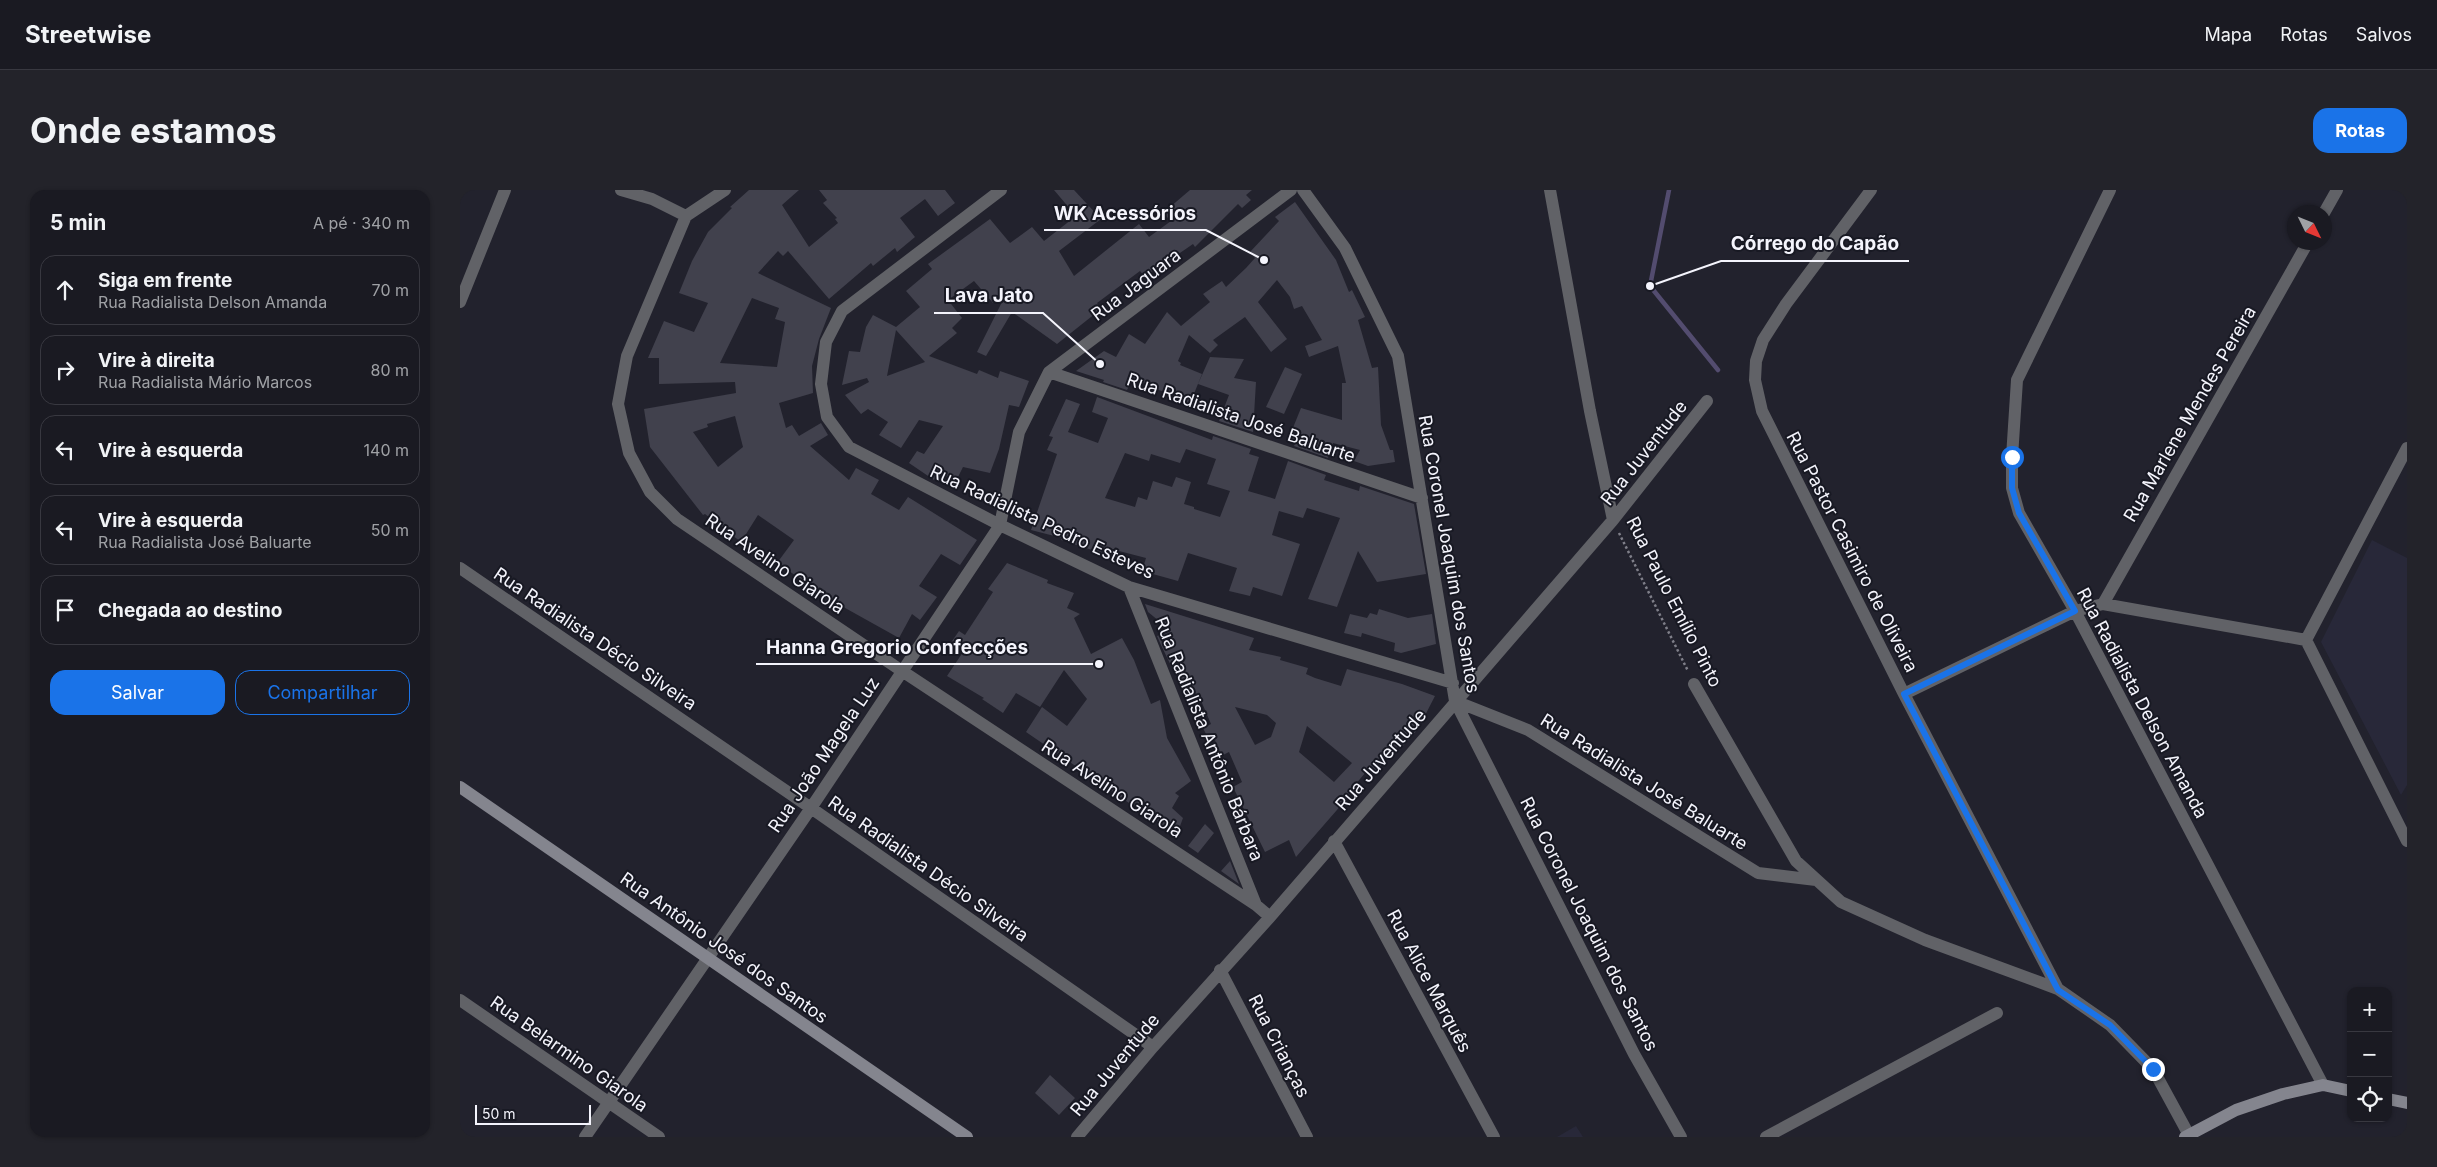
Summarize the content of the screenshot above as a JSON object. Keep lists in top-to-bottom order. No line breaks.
{"streets":{"street":["Rua Jaguara","Rua Marlene Mendes Pereira","Rua Radialista José Baluarte","Rua Juventude","Rua Radialista Pedro Esteves","Rua Pastor Casimiro de Oliveira","Rua Coronel Joaquim dos Santos","Rua Avelino Giarola","Rua Paulo Emílio Pinto","Rua Radialista Décio Silveira","Rua Radialista Delson Amanda","Rua Radialista Antônio Bárbara","Rua João Magela Luz","Rua Antônio José dos Santos","Rua Alice Marquês","Rua Crianças","Rua Belarmino Giarola"]},"crossings":[["Rua Jaguara","Rua Radialista José Baluarte"],["Rua Jaguara","Rua João Magela Luz"],["Rua Radialista José Baluarte","Rua Juventude"],["Rua Radialista José Baluarte","Rua Coronel Joaquim dos Santos"],["Rua Radialista José Baluarte","Rua Paulo Emílio Pinto"],["Rua Radialista José Baluarte","Rua João Magela Luz"],["Rua Juventude","Rua Coronel Joaquim dos Santos"],["Rua Juventude","Rua Avelino Giarola"],["Rua Juventude","Rua Paulo Emílio Pinto"],["Rua Juventude","Rua Radialista Décio Silveira"],["Rua Juventude","Rua Alice Marquês"],["Rua Juventude","Rua Crianças"],["Rua Radialista Pedro Esteves","Rua Coronel Joaquim dos Santos"],["Rua Radialista Pedro Esteves","Rua Radialista Antônio Bárbara"],["Rua Radialista Pedro Esteves","Rua João Magela Luz"],["Rua Avelino Giarola","Rua Radialista Antônio Bárbara"],["Rua Avelino Giarola","Rua João Magela Luz"],["Rua Radialista Décio Silveira","Rua João Magela Luz"],["Rua João Magela Luz","Rua Antônio José dos Santos"],["Rua João Magela Luz","Rua Belarmino Giarola"]],"places":["WK Acessórios","Córrego do Capão","Lava Jato","Hanna Gregorio Confecções"],"scale_bar":"50 m","north":"bottom right","page":{"header":"Streetwise","nav":["Mapa","Rotas","Salvos"],"buttons":["Rotas",["Salvar","Compartilhar"]],"title":"Onde estamos","heading":["5 min","A pé · 340 m"],"list":[["Siga em frente","Rua Radialista Delson Amanda","70 m"],["Vire à direita","Rua Radialista Mário Marcos","80 m"],["Vire à esquerda","140 m"],["Vire à esquerda","Rua Radialista José Baluarte","50 m"],"Chegada ao destino"],"map_buttons":["+","−"],"scale":"50 m"}}
